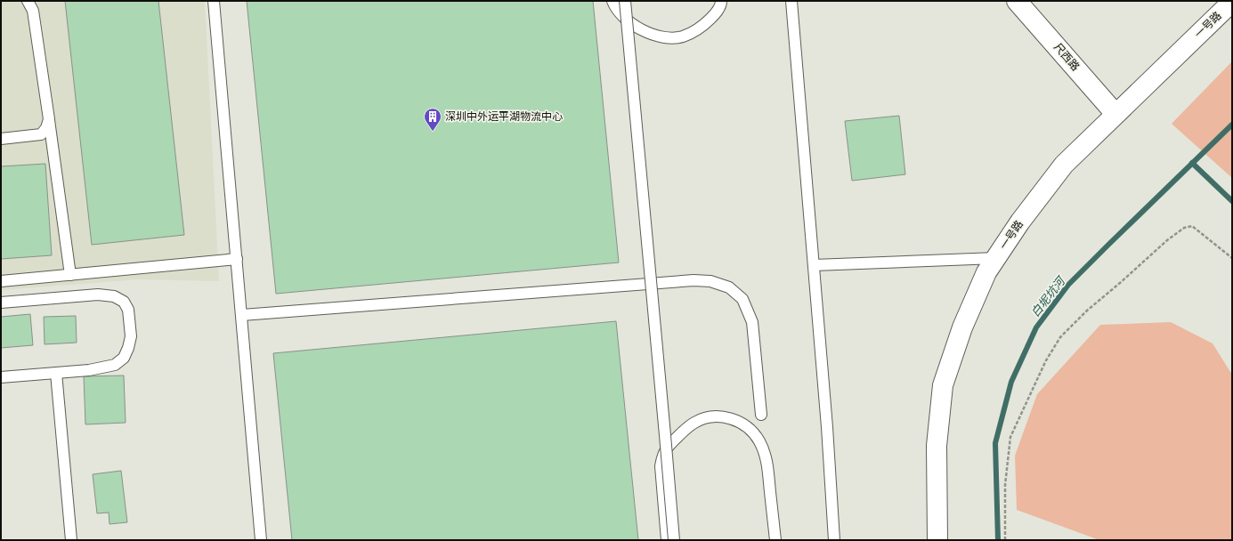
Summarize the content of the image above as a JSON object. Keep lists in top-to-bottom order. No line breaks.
{"streets":{"street":["一号路","尺西路"]},"crossings":[["一号路","尺西路"]],"water":["白坭坑河"],"places":{"building":["深圳中外运平湖物流中心"]}}
